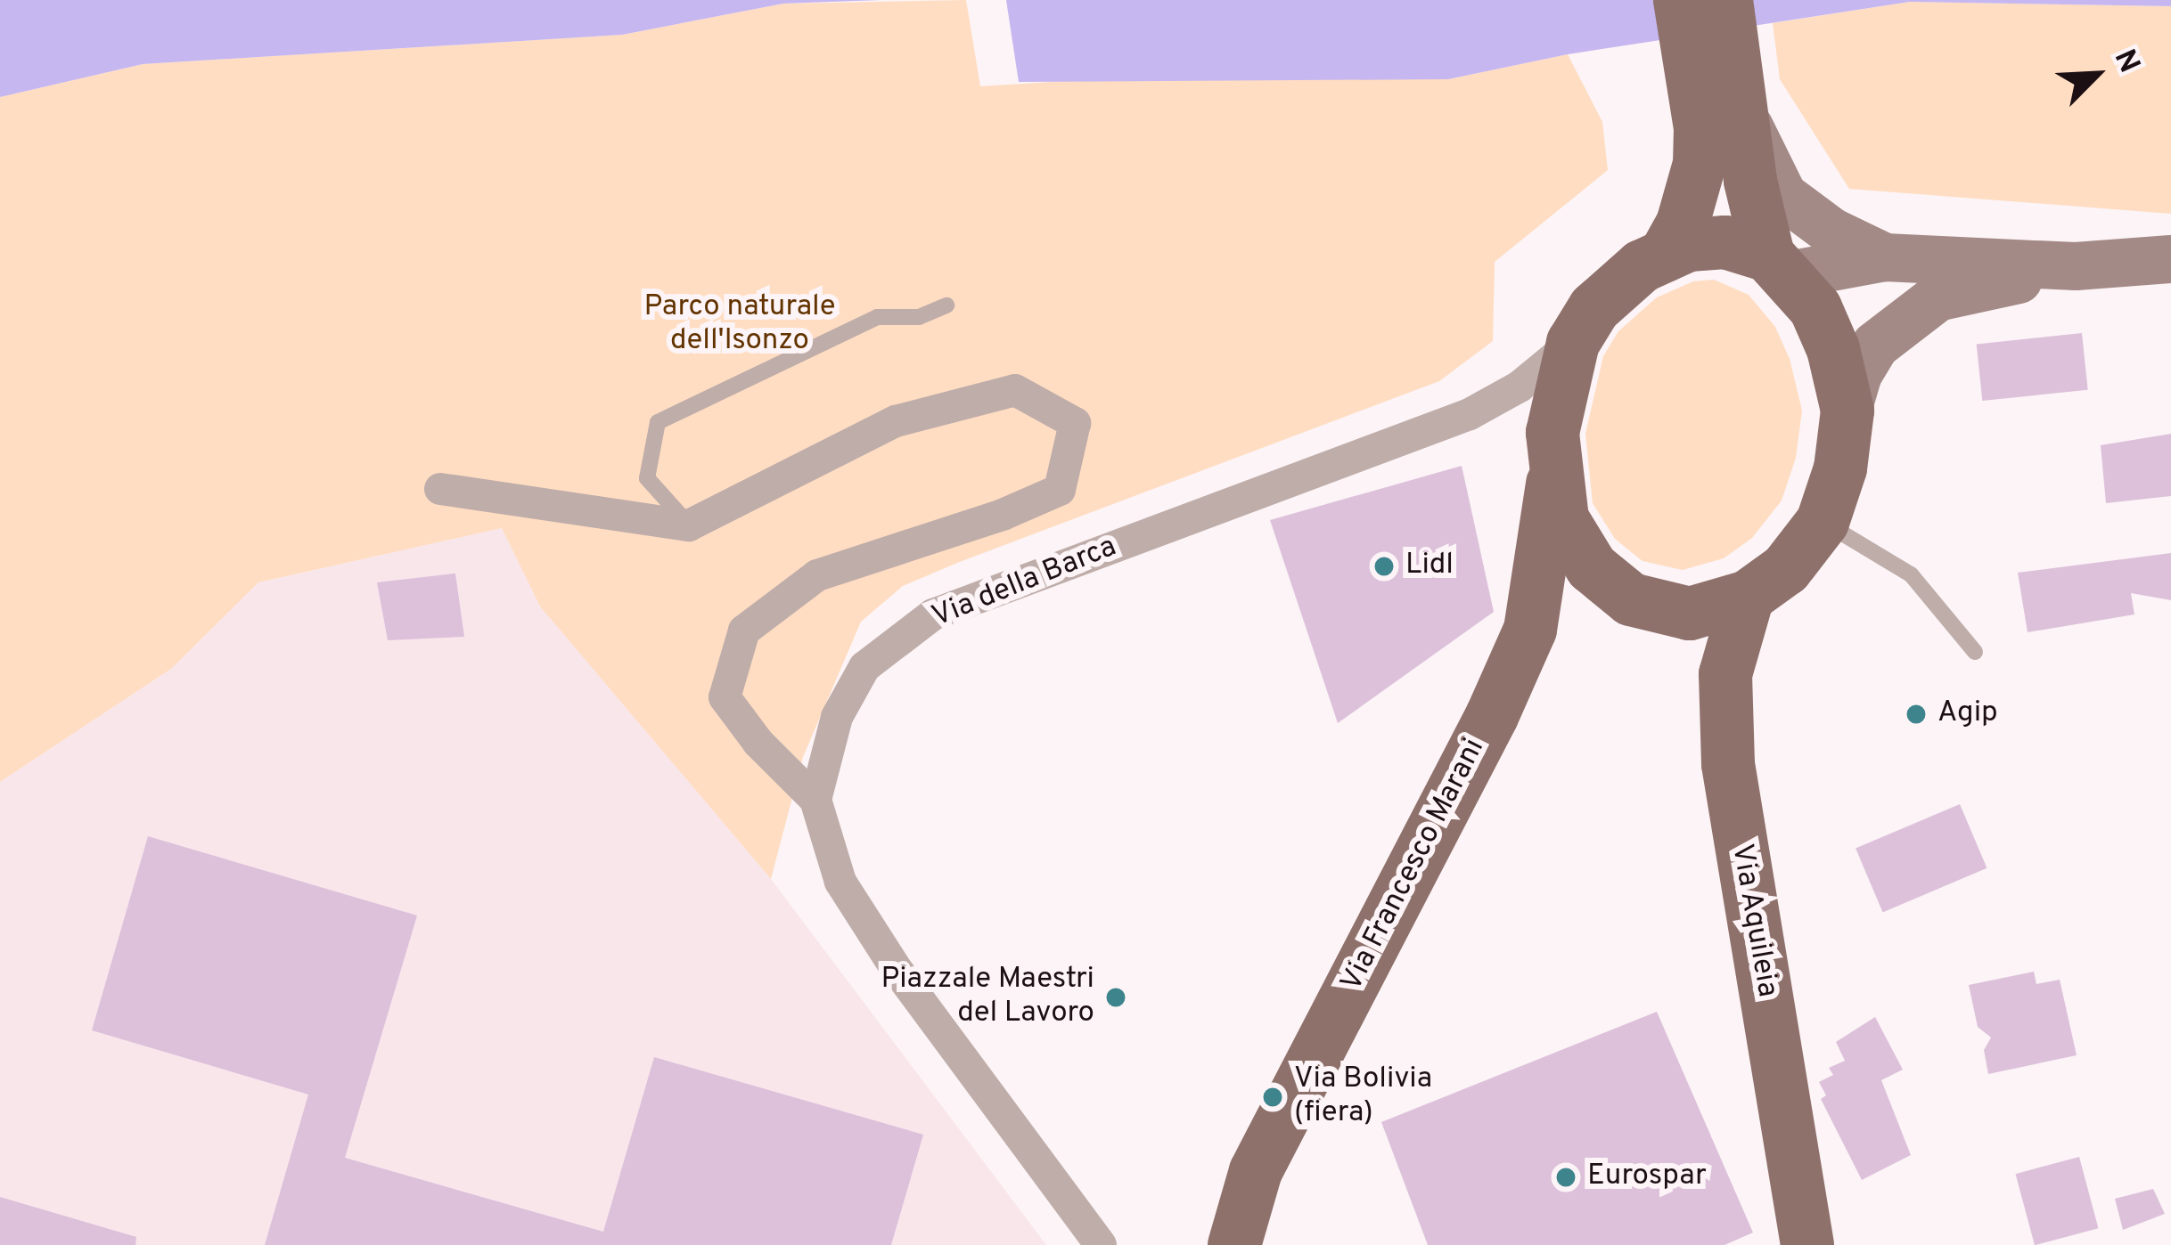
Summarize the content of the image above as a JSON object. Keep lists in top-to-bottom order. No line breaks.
{"streets":{"main road":["Via Francesco Marani","Via Aquileia"],"street":["Via della Barca"]},"crossings":[["Via della Barca","Via Francesco Marani"],["Via della Barca","Via Aquileia"],["Via Francesco Marani","Via Aquileia"]],"parks":["Parco naturale dell'Isonzo"],"places":["Lidl","Agip","Piazzale Maestri del Lavoro","Via Bolivia (fiera)","Eurospar"],"north":"top right"}
